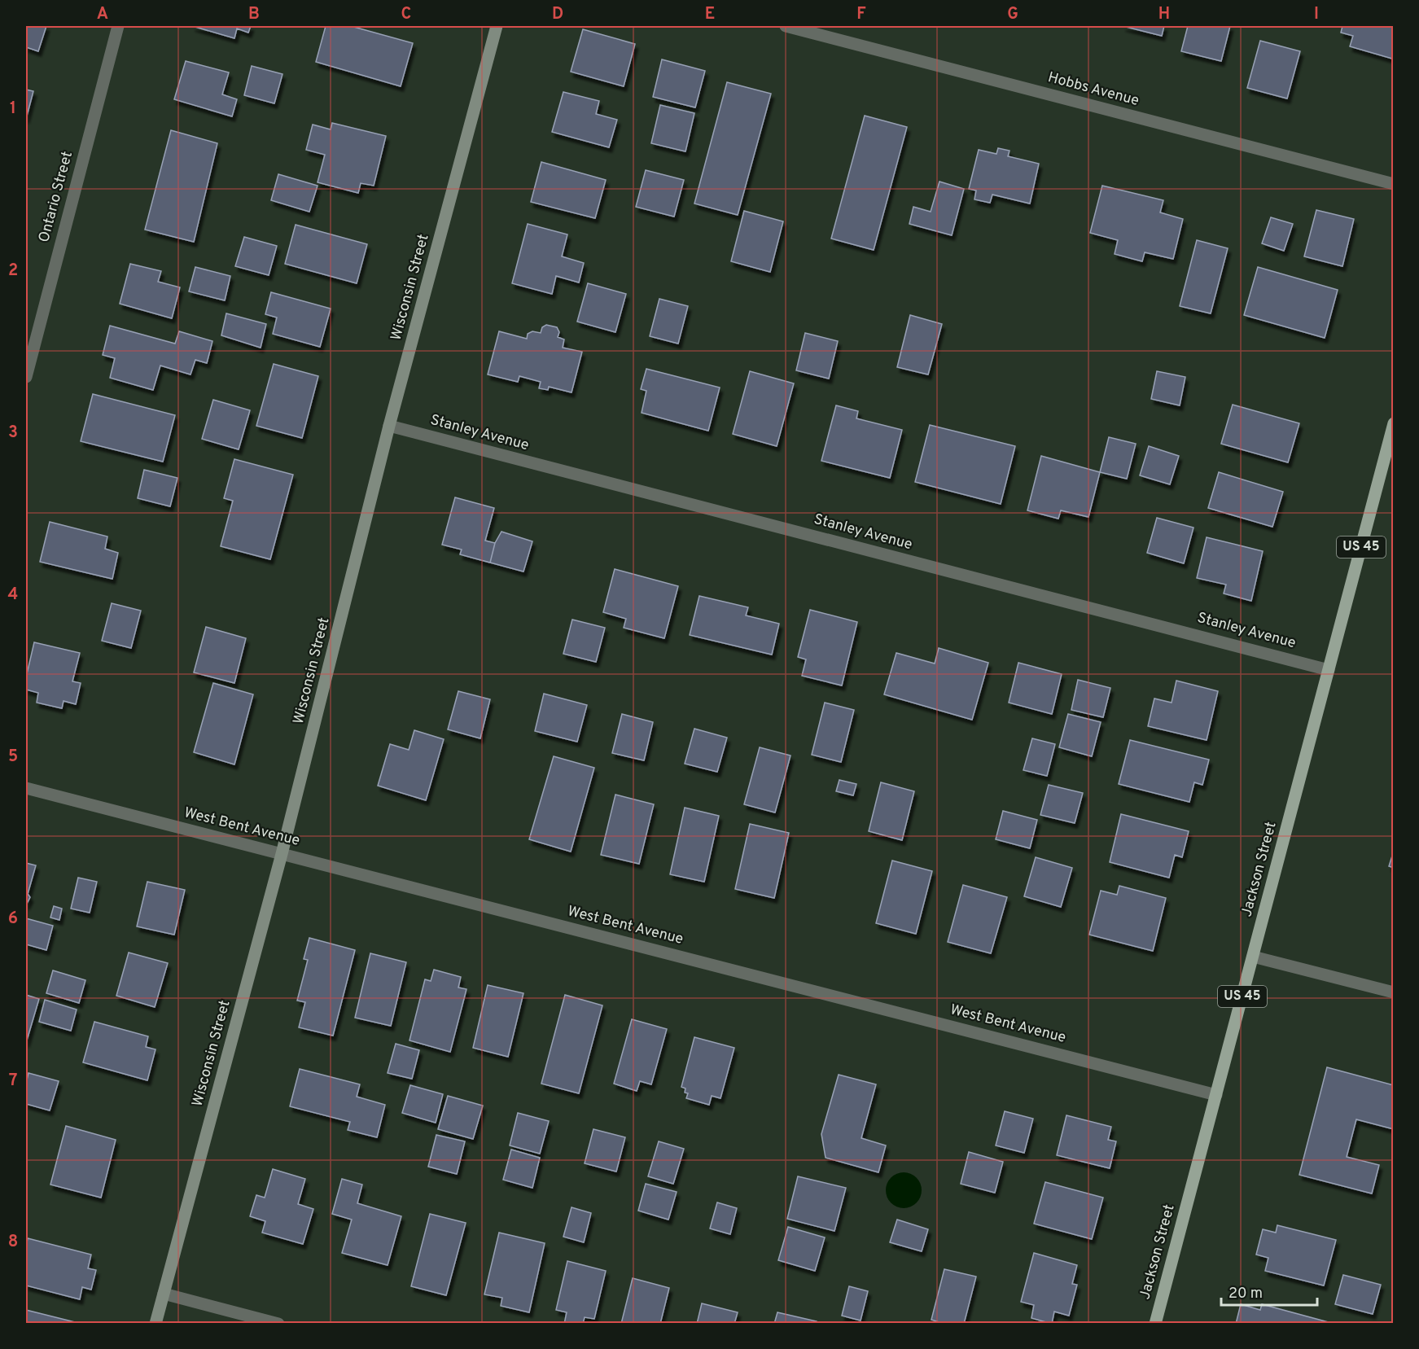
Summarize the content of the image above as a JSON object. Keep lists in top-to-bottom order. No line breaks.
{"streets":{"main road":["US 45","Jackson Street"],"street":["Hobbs Avenue","Ontario Street","Wisconsin Street","Stanley Avenue","West Bent Avenue"]},"crossings":[["Wisconsin Street","Stanley Avenue"],["Wisconsin Street","West Bent Avenue"],["Stanley Avenue","Jackson Street"],["West Bent Avenue","Jackson Street"]],"scale_bar":"20 m","grid":{"columns":["A","B","C","D","E","F","G","H","I"],"rows":["1","2","3","4","5","6","7","8"]}}
